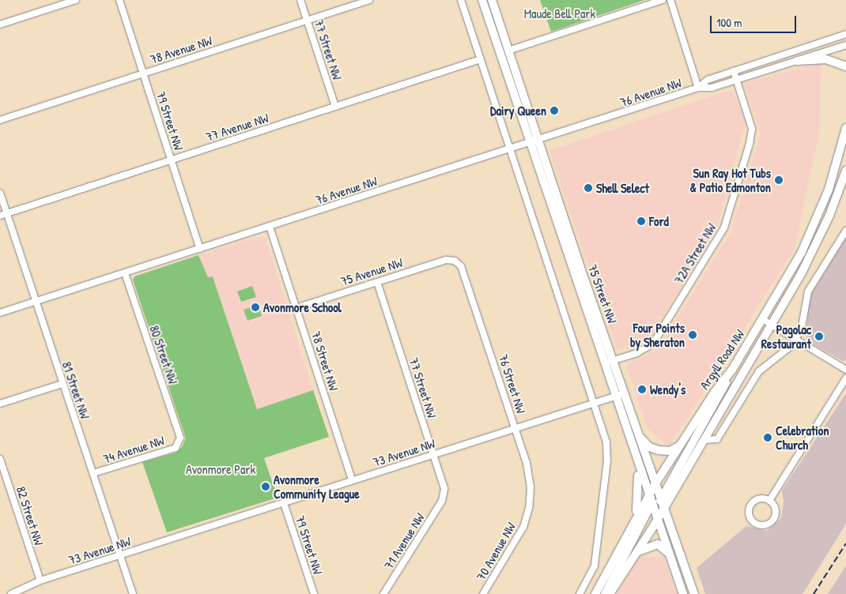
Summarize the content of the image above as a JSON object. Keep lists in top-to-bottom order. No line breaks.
{"streets":{"main road":["75 Street NW","Argyll Road NW"],"street":["78 Avenue NW","77 Street NW","76 Avenue NW","79 Street NW","77 Avenue NW","72A Street NW","75 Avenue NW","80 Street NW","78 Street NW","76 Street NW","81 Street NW","74 Avenue NW","73 Avenue NW","82 Street NW","71 Avenue NW","70 Avenue NW"]},"crossings":[["78 Avenue NW","77 Street NW"],["78 Avenue NW","79 Street NW"],["77 Street NW","77 Avenue NW"],["77 Street NW","75 Avenue NW"],["77 Street NW","73 Avenue NW"],["77 Street NW","71 Avenue NW"],["76 Avenue NW","79 Street NW"],["76 Avenue NW","72A Street NW"],["76 Avenue NW","75 Street NW"],["76 Avenue NW","80 Street NW"],["76 Avenue NW","78 Street NW"],["76 Avenue NW","81 Street NW"],["79 Street NW","77 Avenue NW"],["79 Street NW","73 Avenue NW"],["77 Avenue NW","81 Street NW"],["72A Street NW","75 Street NW"],["75 Avenue NW","78 Street NW"],["75 Avenue NW","76 Street NW"],["75 Street NW","Argyll Road NW"],["75 Street NW","73 Avenue NW"],["80 Street NW","74 Avenue NW"],["78 Street NW","73 Avenue NW"],["76 Street NW","73 Avenue NW"],["76 Street NW","70 Avenue NW"],["81 Street NW","74 Avenue NW"],["81 Street NW","73 Avenue NW"],["73 Avenue NW","82 Street NW"]],"parks":["Maude Bell Park","Avonmore Park"],"places":["Dairy Queen","Sun Ray Hot Tubs & Patio Edmonton","Shell Select","Ford","Avonmore School","Four Points by Sheraton","Pagolac Restaurant","Wendy's","Celebration Church","Avonmore Community League"],"scale_bar":"100 m"}
